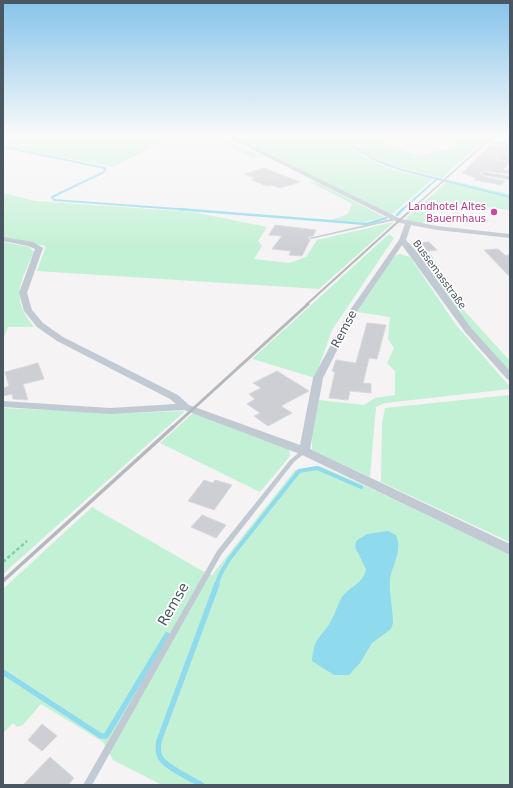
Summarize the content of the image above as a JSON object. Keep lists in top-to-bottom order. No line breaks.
{"streets":{"street":["Bussemasstraße","Remse"]},"crossings":[["Bussemasstraße","Remse"]],"places":["Landhotel Altes Bauernhaus"]}
